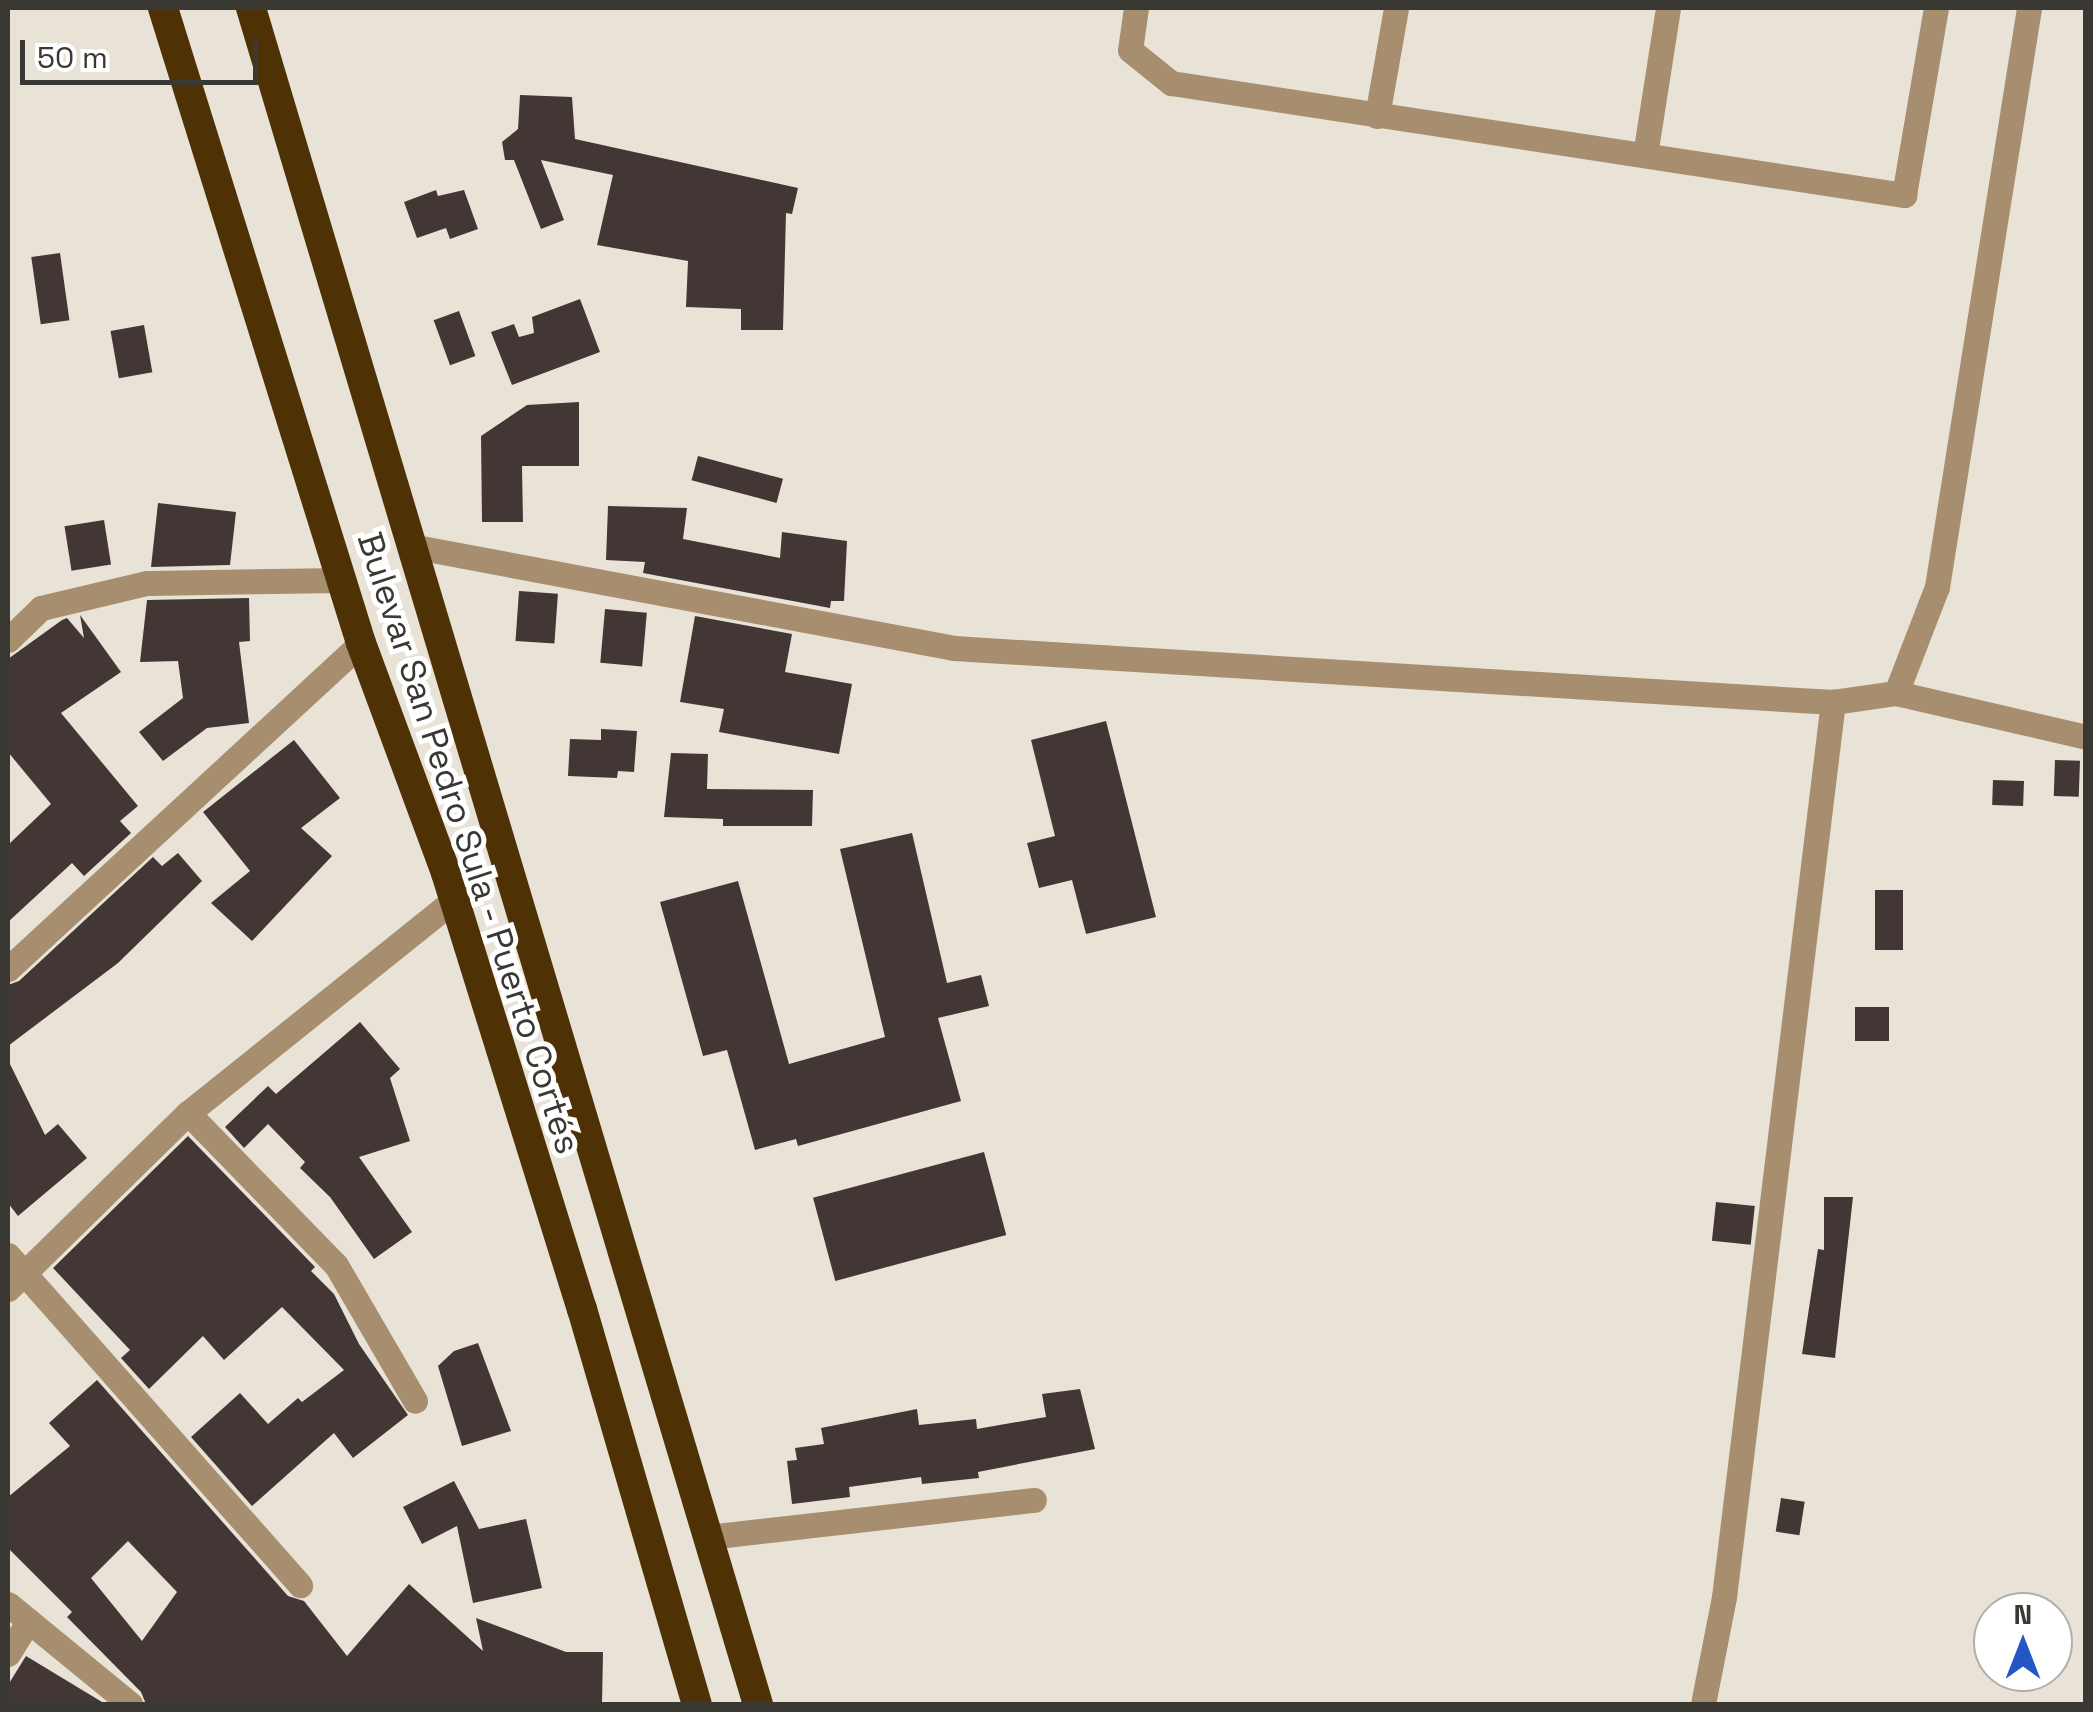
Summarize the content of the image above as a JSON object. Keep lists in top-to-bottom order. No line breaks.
{"streets":{"highway":["Bulevar San Pedro Sula - Puerto Cortés"]},"scale_bar":"50 m","north":"top"}
